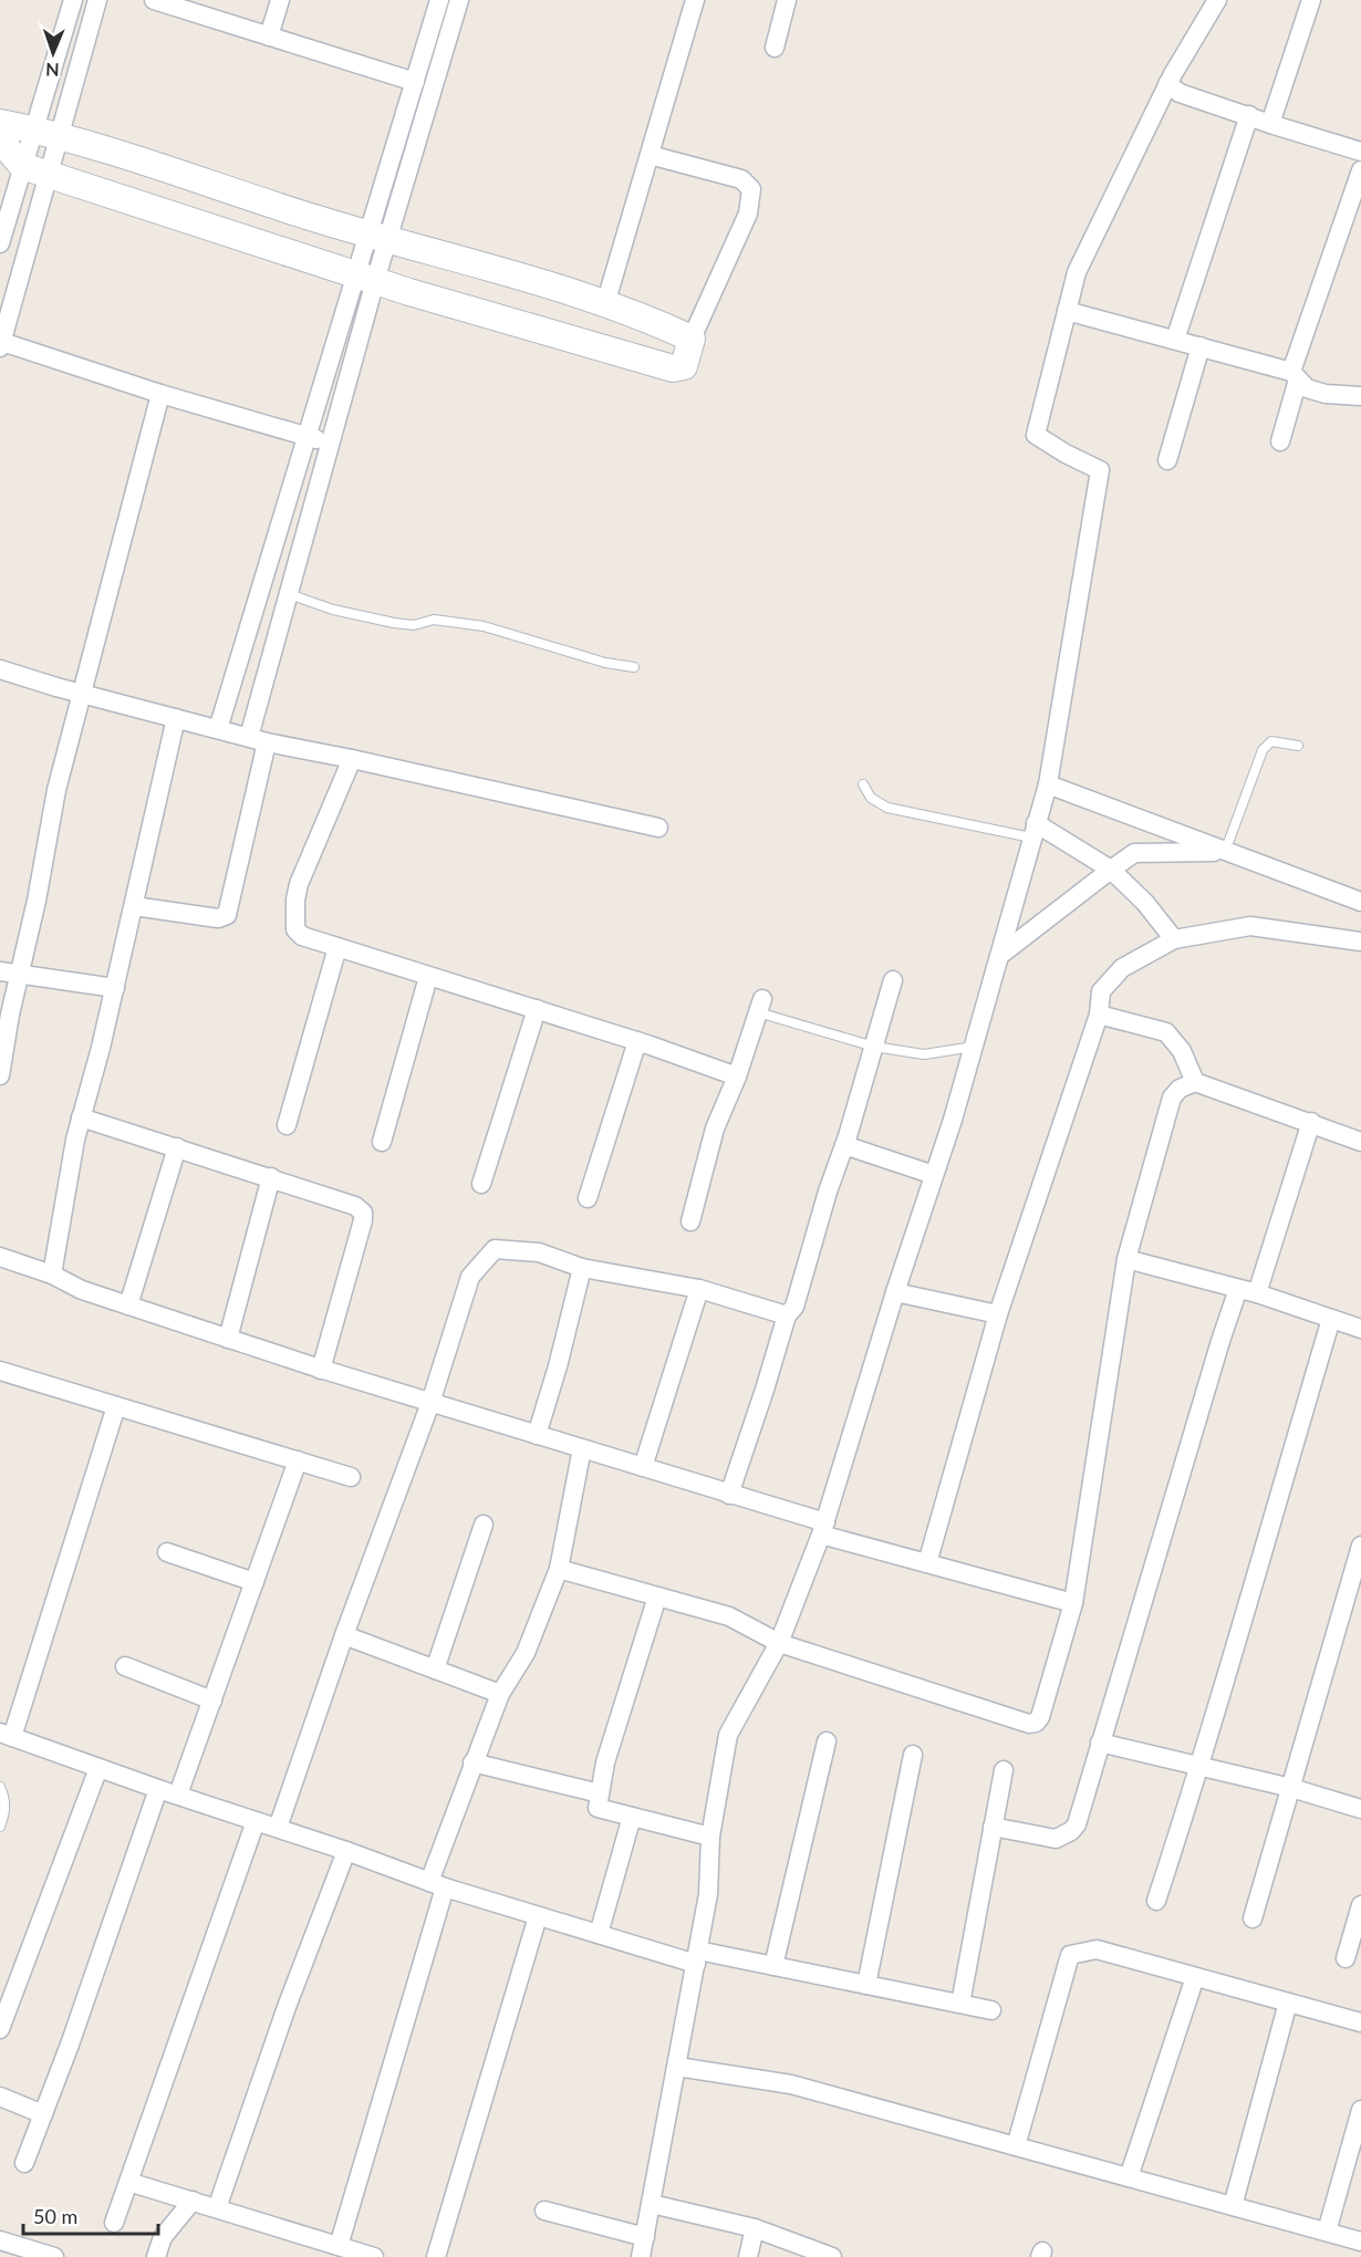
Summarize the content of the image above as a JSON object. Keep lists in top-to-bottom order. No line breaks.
{"scale_bar":"50 m","north":"bottom"}
